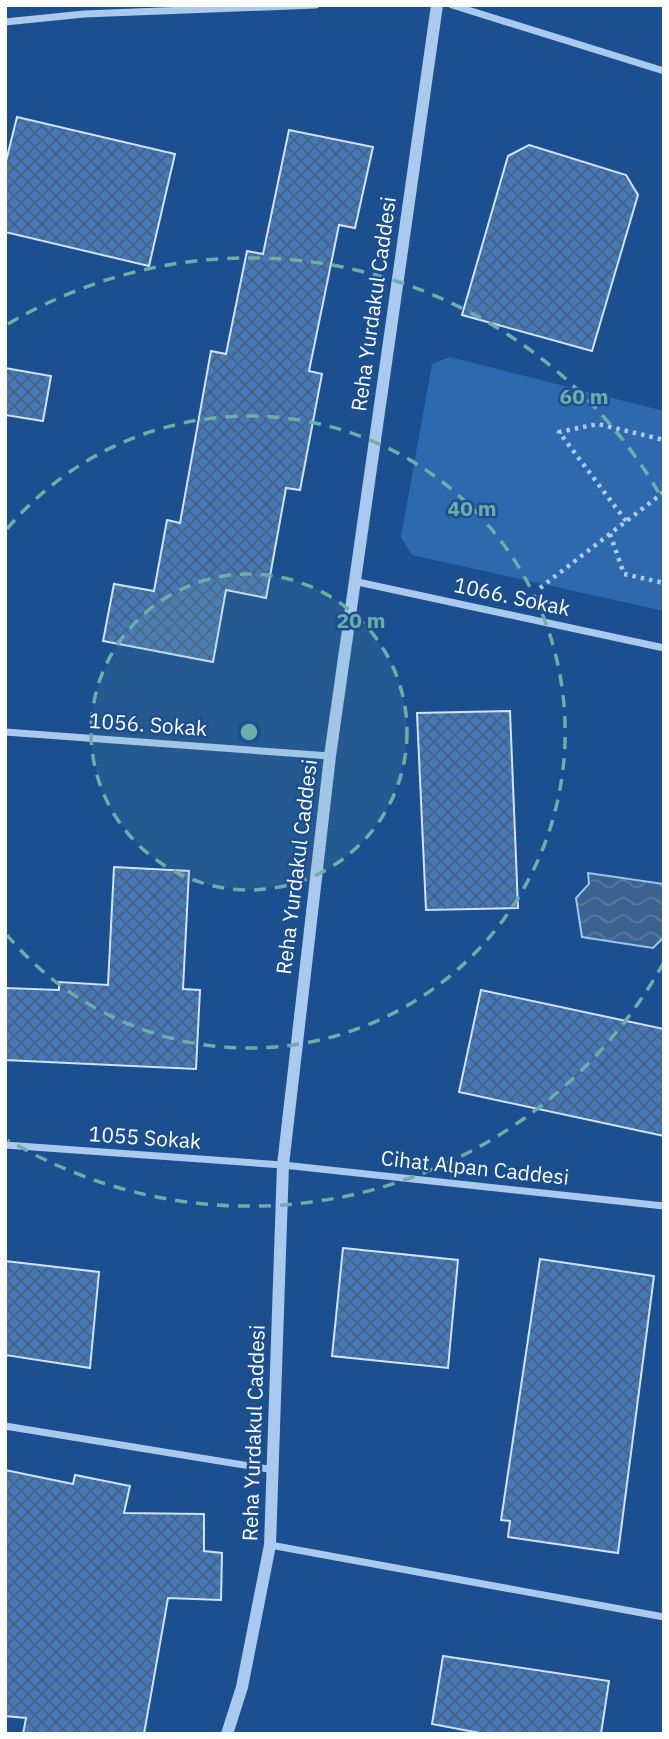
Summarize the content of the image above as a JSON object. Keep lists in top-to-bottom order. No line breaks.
{"streets":{"street":["Reha Yurdakul Caddesi","1066. Sokak","1056. Sokak","1055 Sokak","Cihat Alpan Caddesi"]},"crossings":[["Reha Yurdakul Caddesi","1066. Sokak"],["Reha Yurdakul Caddesi","1056. Sokak"],["Reha Yurdakul Caddesi","1055 Sokak"],["Reha Yurdakul Caddesi","Cihat Alpan Caddesi"],["1055 Sokak","Cihat Alpan Caddesi"]],"rings":["60 m","40 m","20 m"]}
